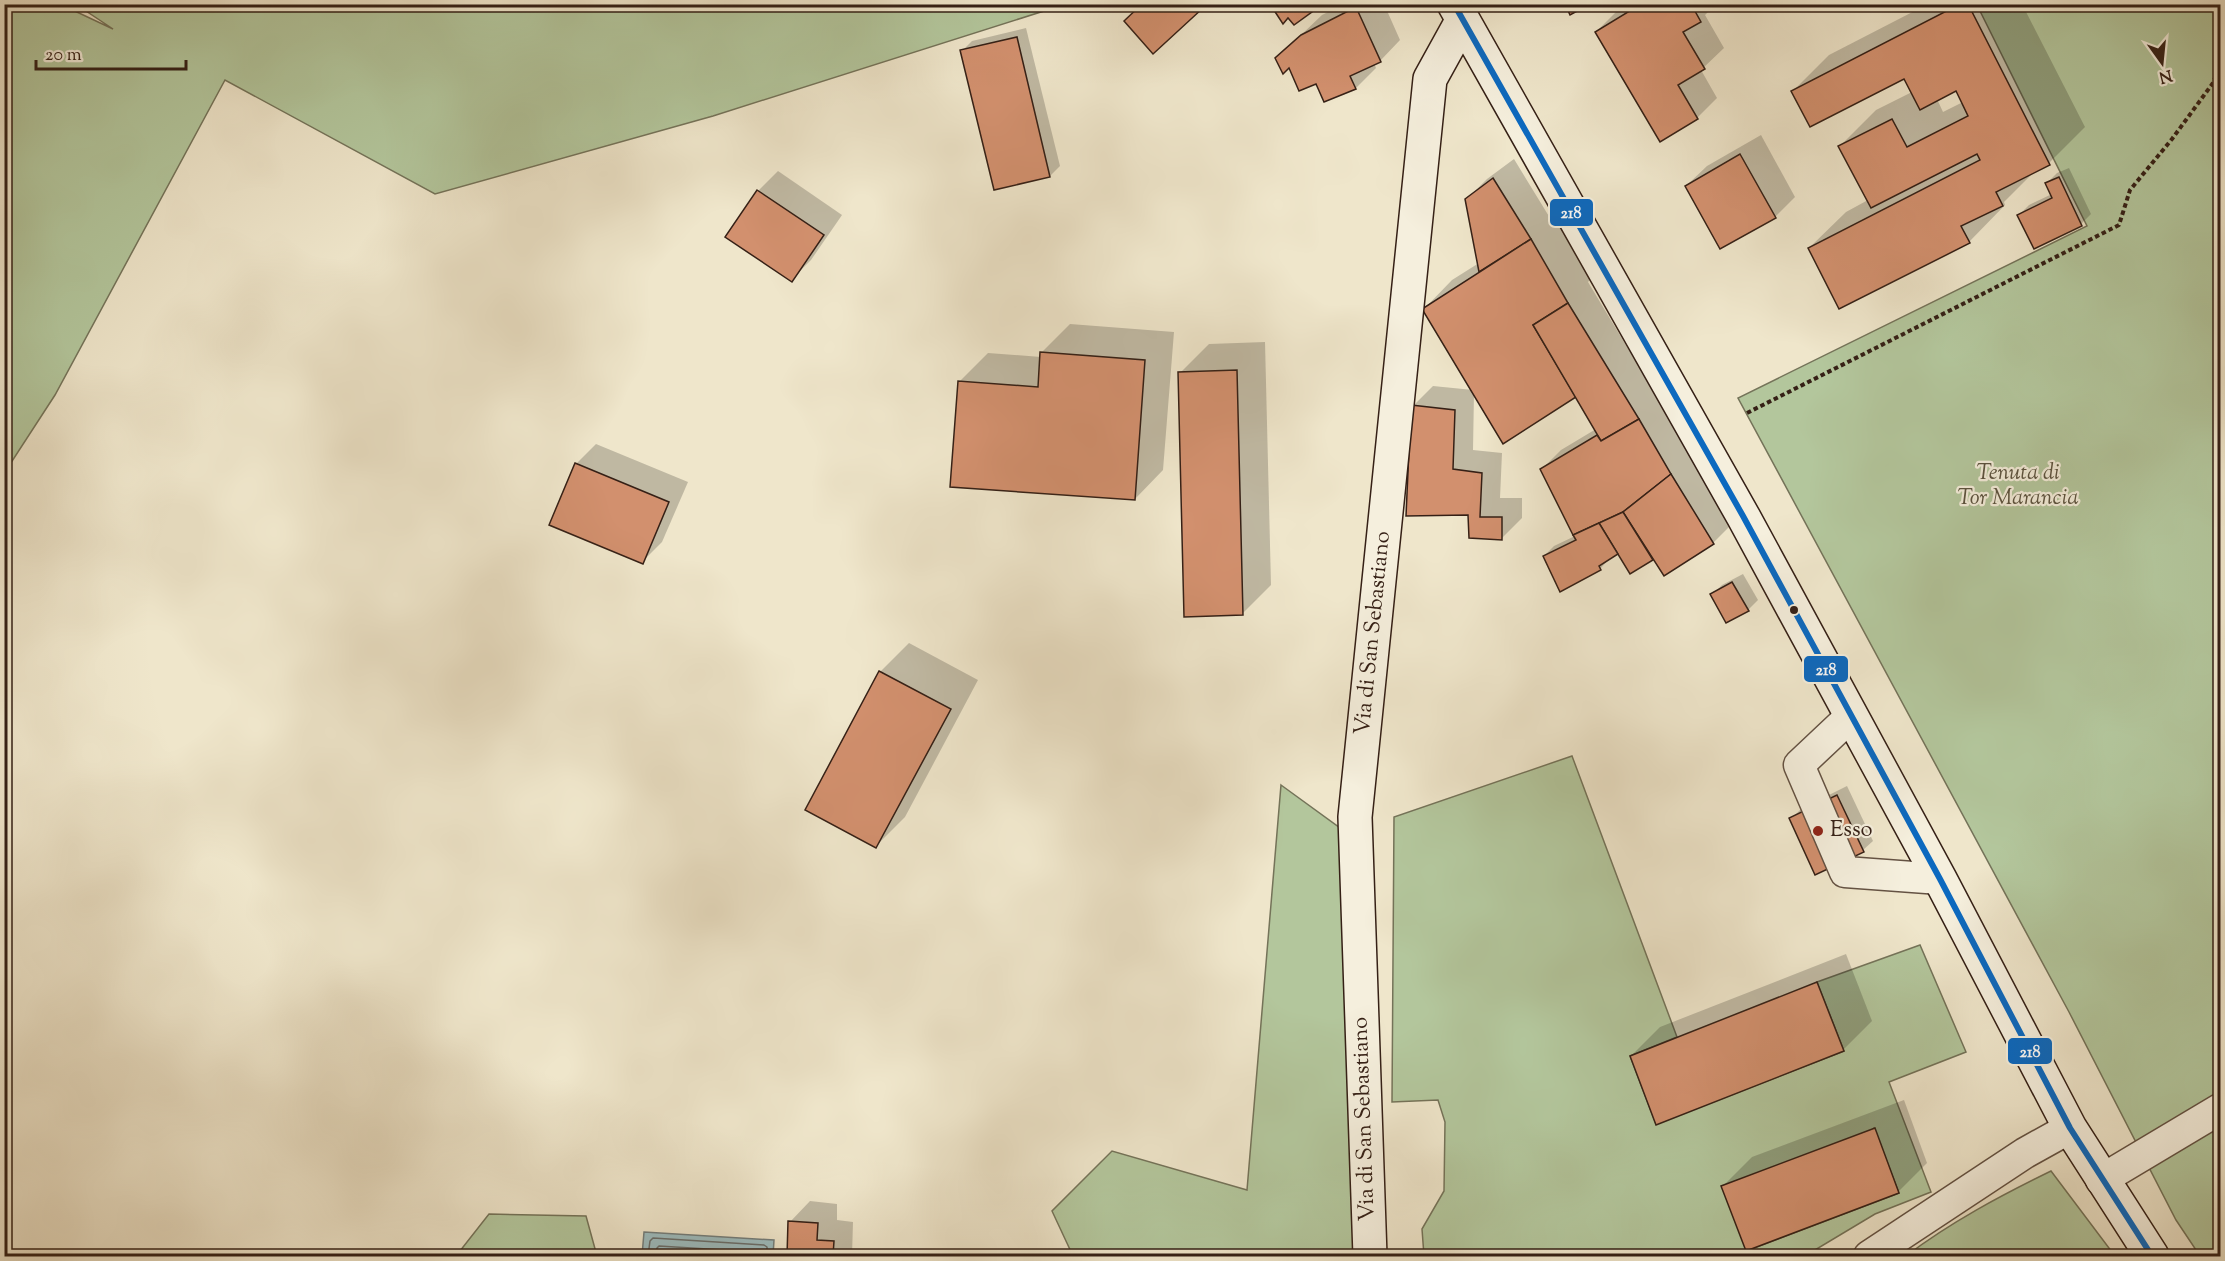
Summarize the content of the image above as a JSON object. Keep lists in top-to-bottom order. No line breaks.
{"streets":{"main road":["Via di San Sebastiano"]},"parks":["Tenuta di Tor Marancia"],"places":["Esso"],"lines":["transit line 218"],"scale_bar":"20 m","north":"bottom"}
